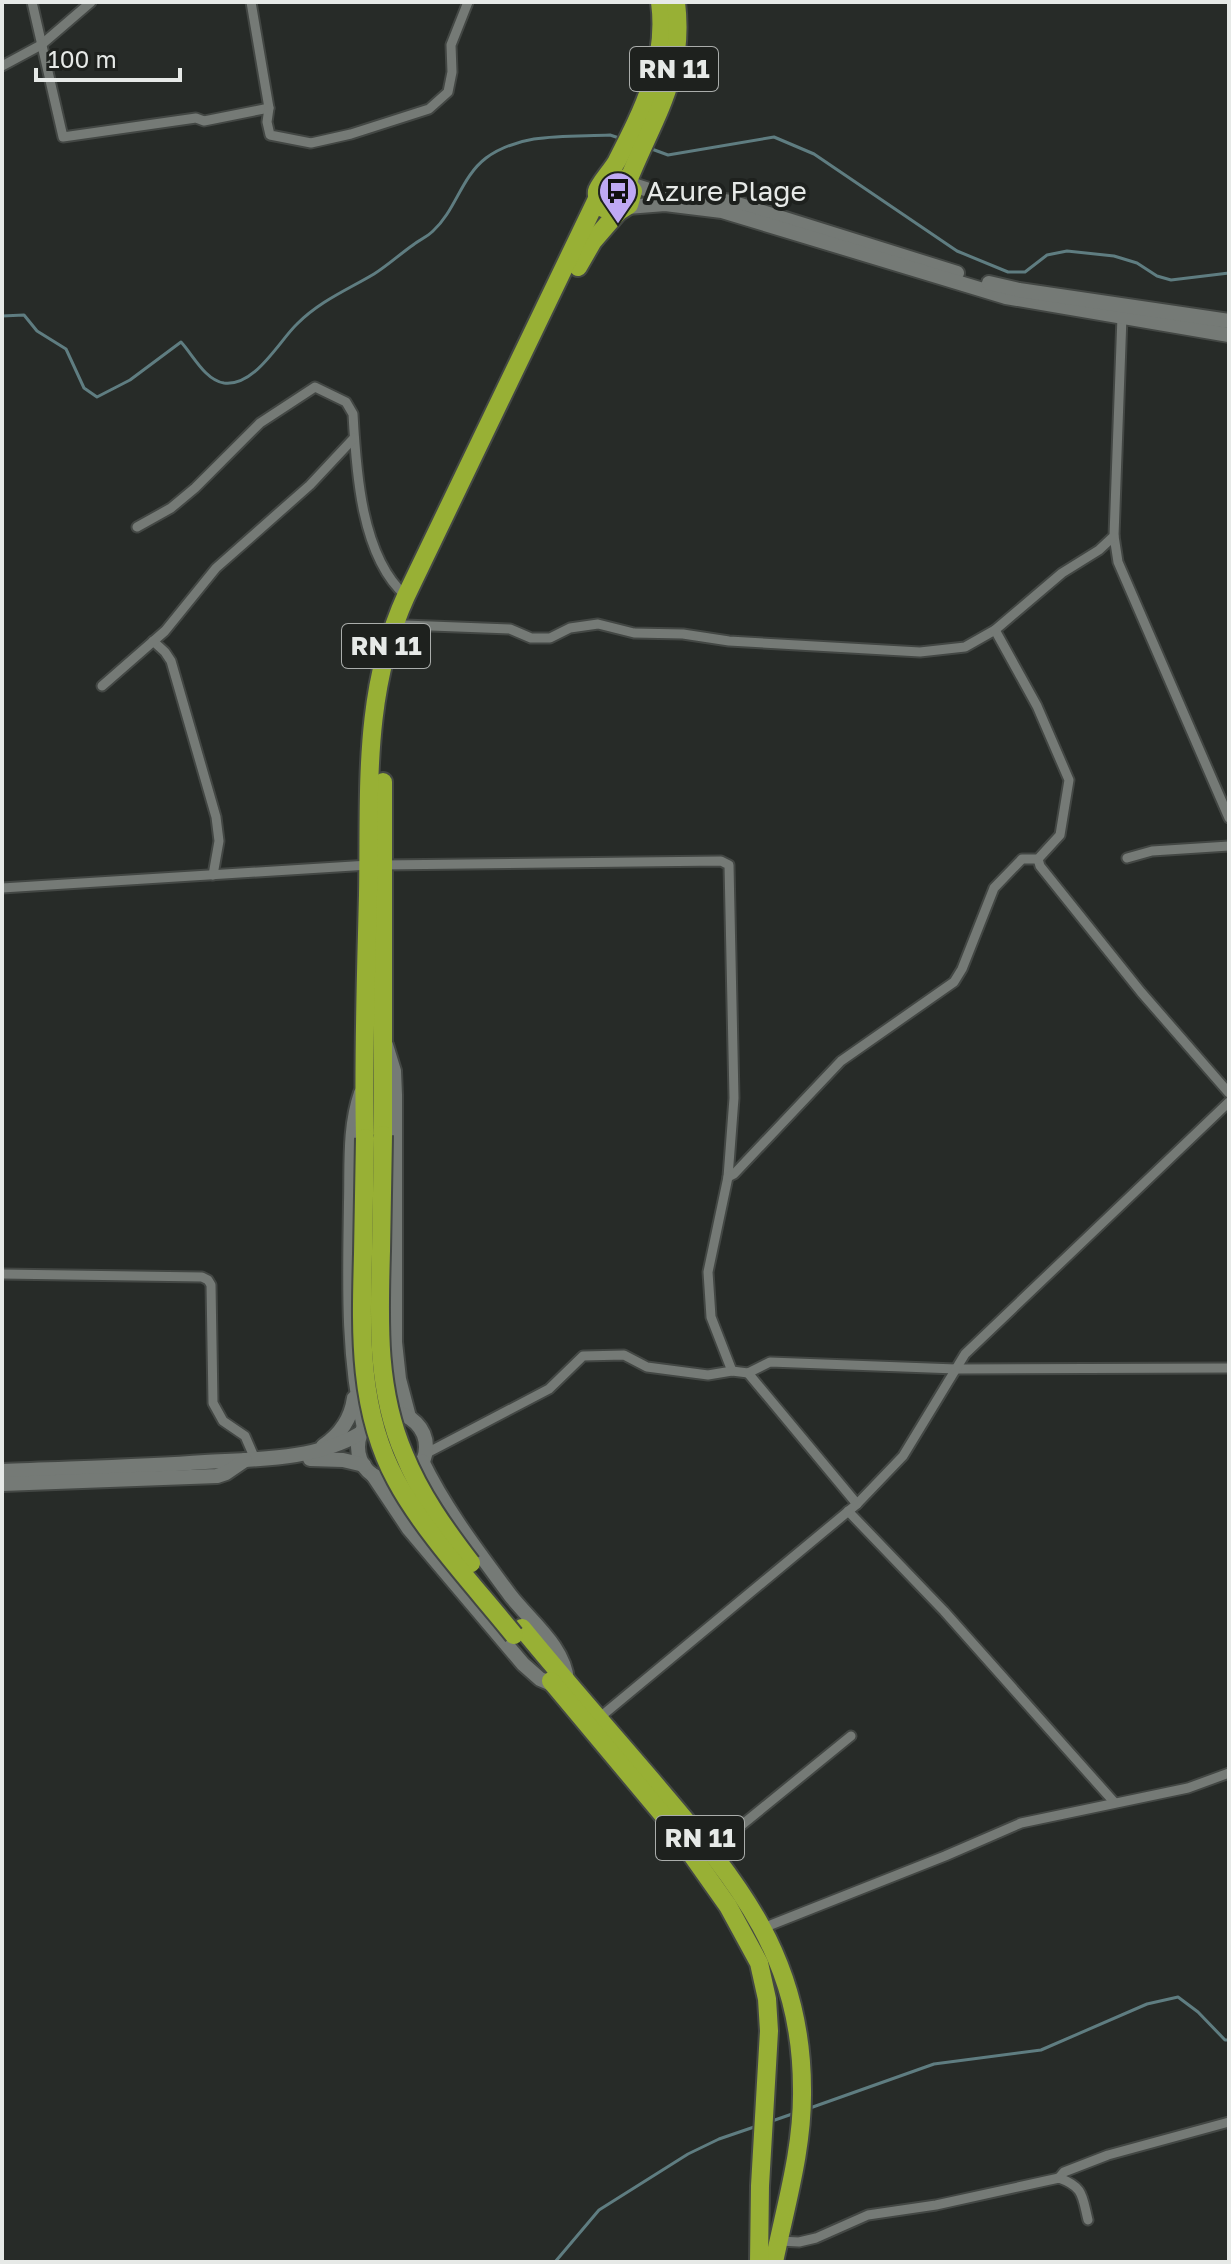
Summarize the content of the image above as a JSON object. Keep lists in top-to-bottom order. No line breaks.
{"streets":{"highway":["RN 11"]},"places":{"bus stop":["Azure Plage"]},"scale_bar":"100 m"}
